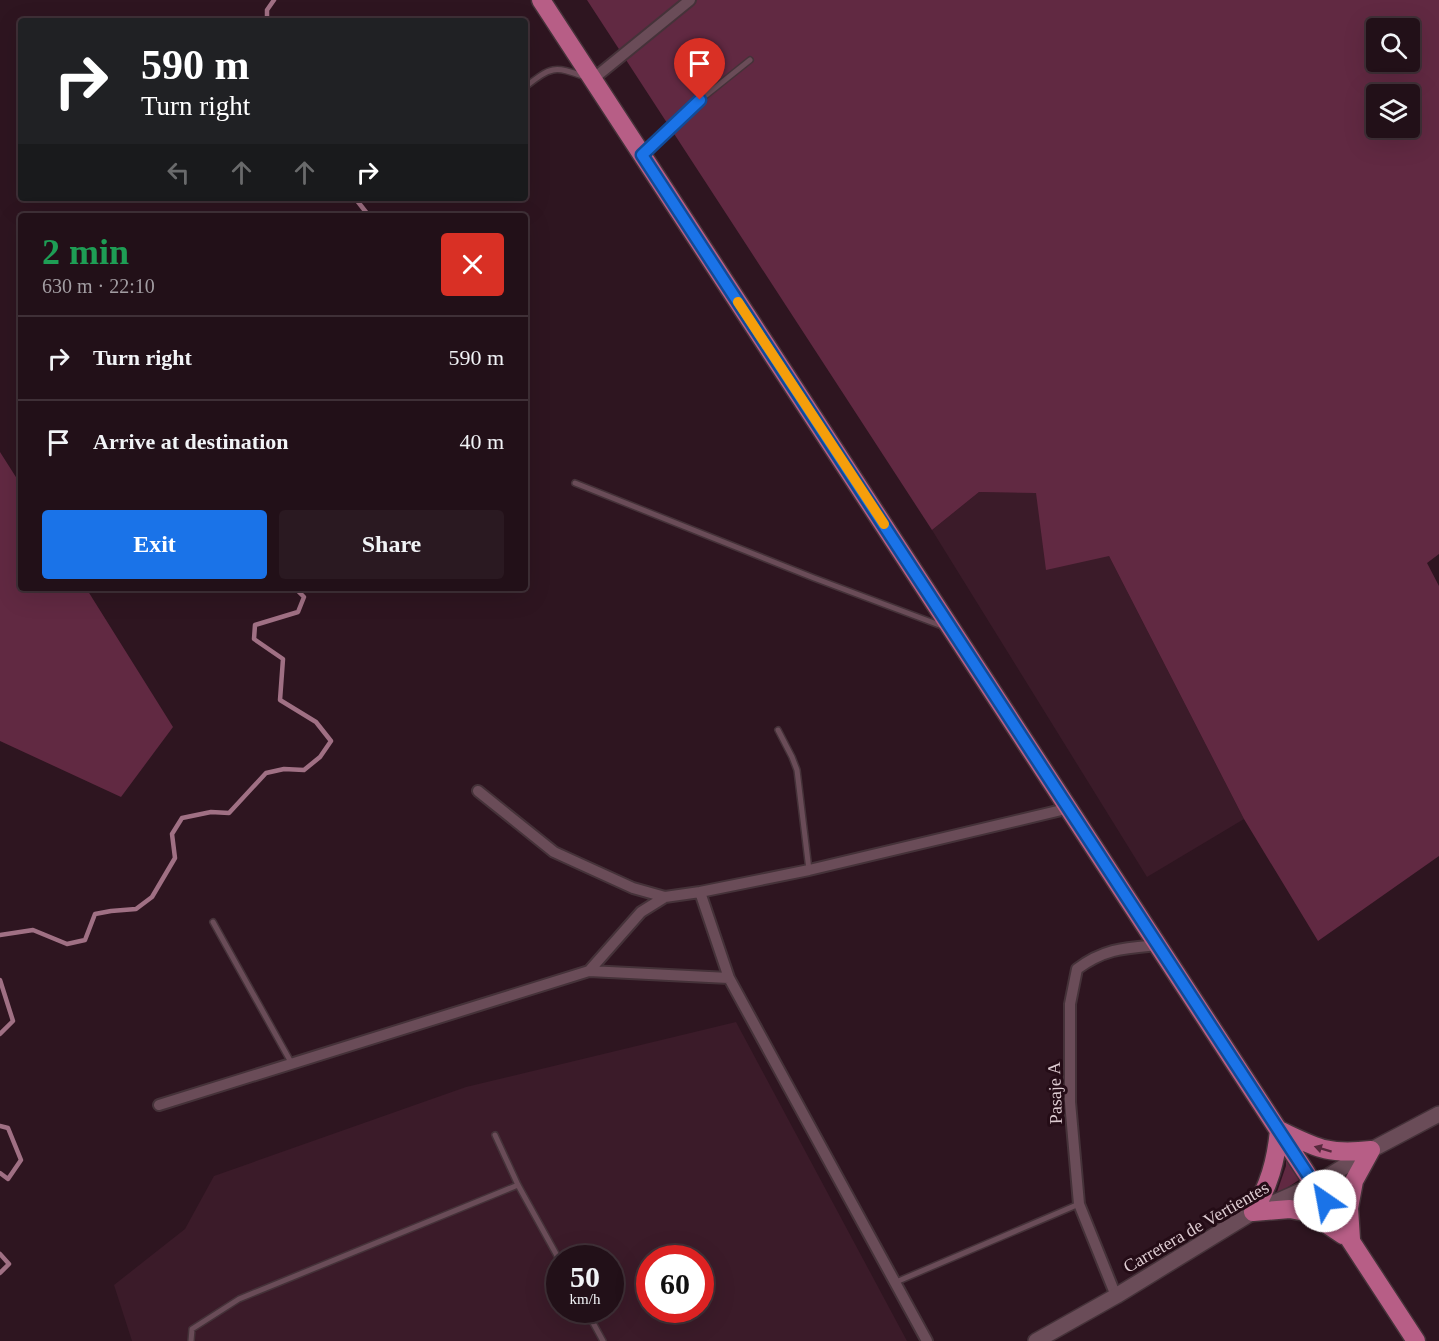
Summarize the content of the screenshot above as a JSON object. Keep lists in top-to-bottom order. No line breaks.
{"streets":{"main road":["Carretera de Vertientes"],"street":["Pasaje A"]},"crossings":[["Pasaje A","Carretera de Vertientes"]],"page":{"turn":["590 m","Turn right"],"heading":["2 min","630 m · 22:10"],"list":[{"name":"Turn right","value":"590 m"},{"name":"Arrive at destination","value":"40 m"}],"buttons":["Exit","Share"],"speed":"50 km/h","limit":"60"}}
